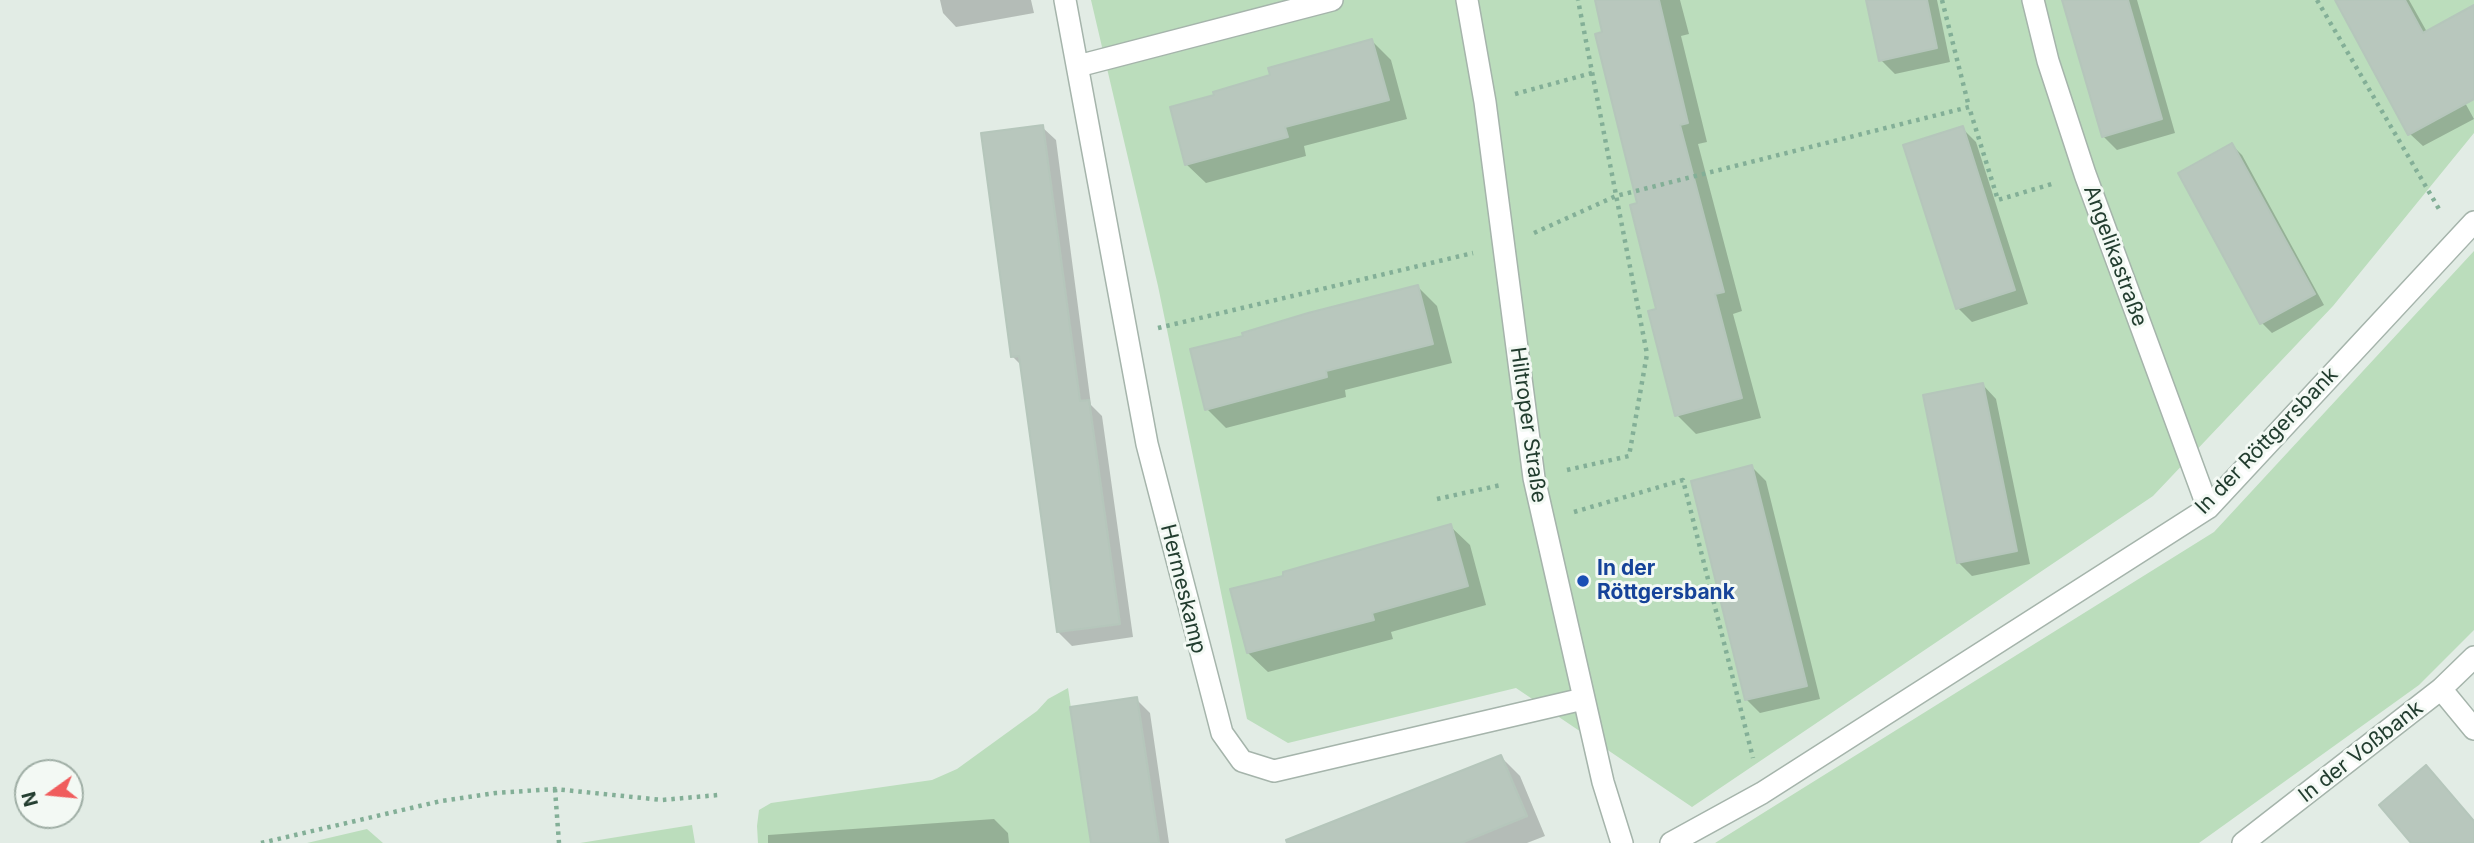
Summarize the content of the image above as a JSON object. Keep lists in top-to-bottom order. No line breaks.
{"streets":{"street":["Angelikastraße","Hiltroper Straße","In der Röttgersbank","Hermeskamp","In der Voßbank"]},"crossings":[["Angelikastraße","In der Röttgersbank"],["Hiltroper Straße","Hermeskamp"]],"places":["In der Röttgersbank"],"north":"left"}
